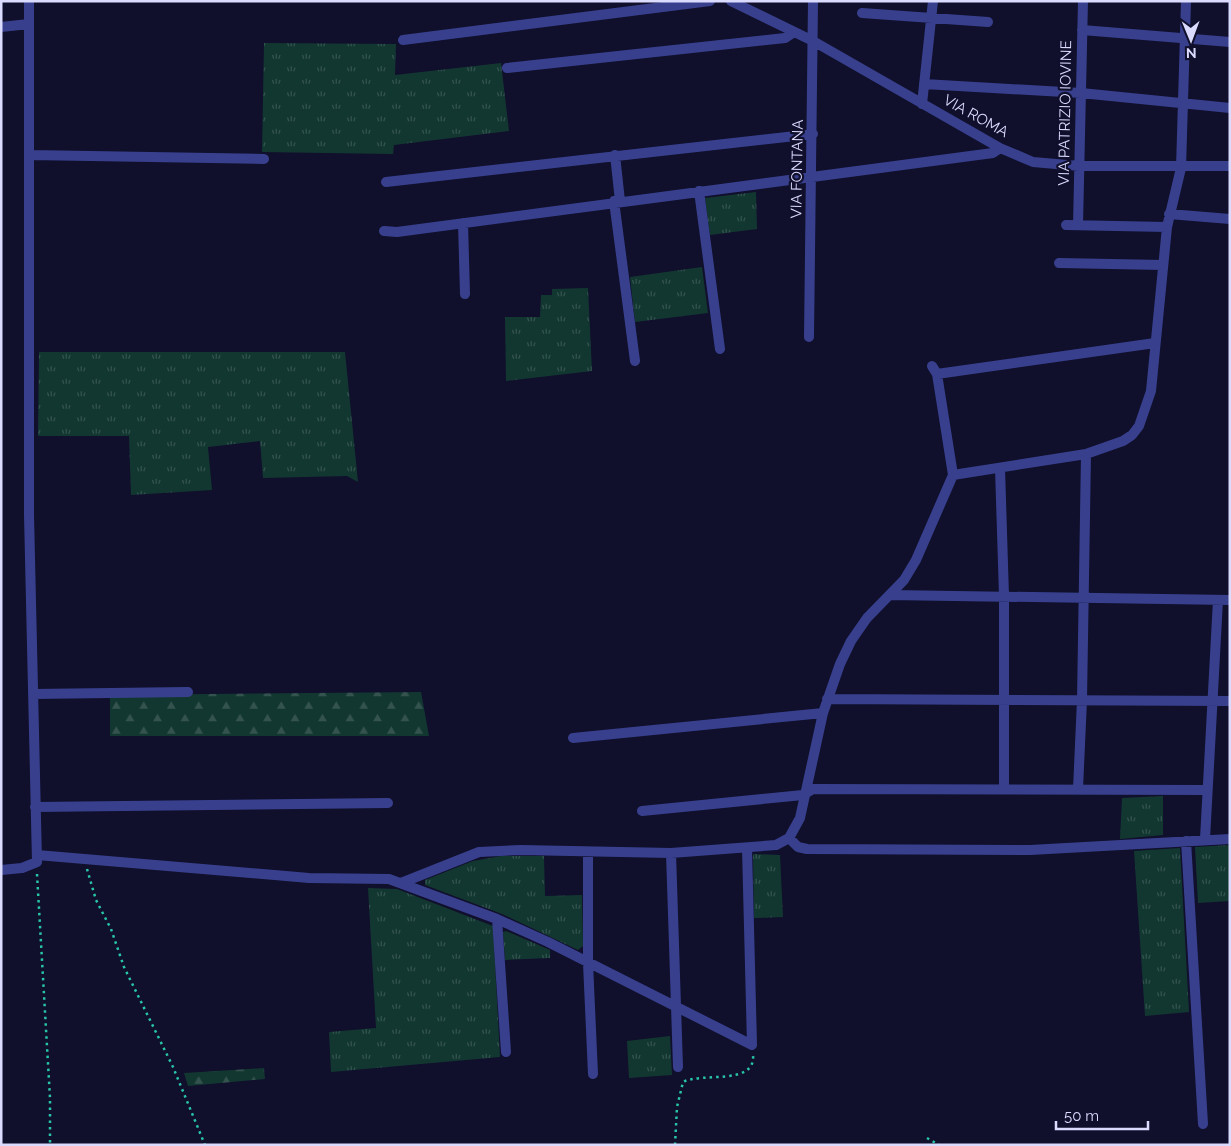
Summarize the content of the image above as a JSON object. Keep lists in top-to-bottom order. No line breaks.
{"streets":{"street":["VIA PATRIZIO IOVINE","VIA ROMA","VIA FONTANA"]},"crossings":[["VIA PATRIZIO IOVINE","VIA ROMA"],["VIA ROMA","VIA FONTANA"]],"scale_bar":"50 m","north":"bottom"}
